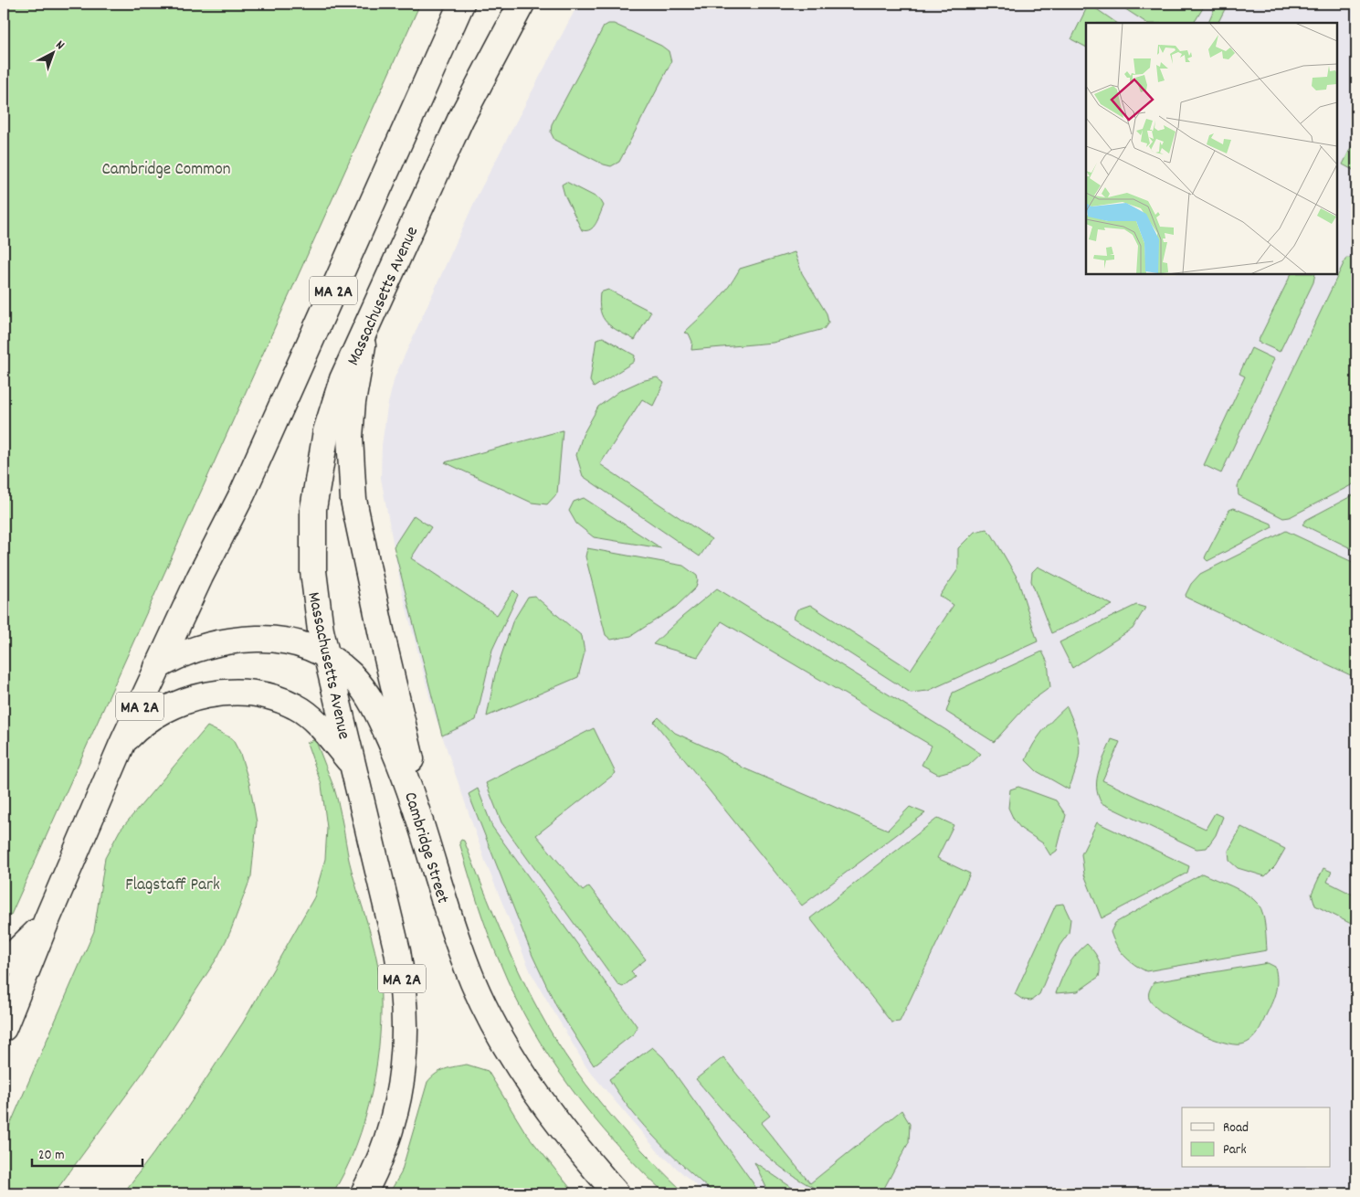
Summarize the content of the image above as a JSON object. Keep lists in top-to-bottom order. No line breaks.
{"streets":{"main road":["MA 2A","Massachusetts Avenue","Cambridge Street"]},"crossings":[["MA 2A","Cambridge Street"],["Massachusetts Avenue","Cambridge Street"]],"parks":["Cambridge Common","Flagstaff Park"],"legend":["Road","Park"],"scale_bar":"20 m","north":"top right"}
